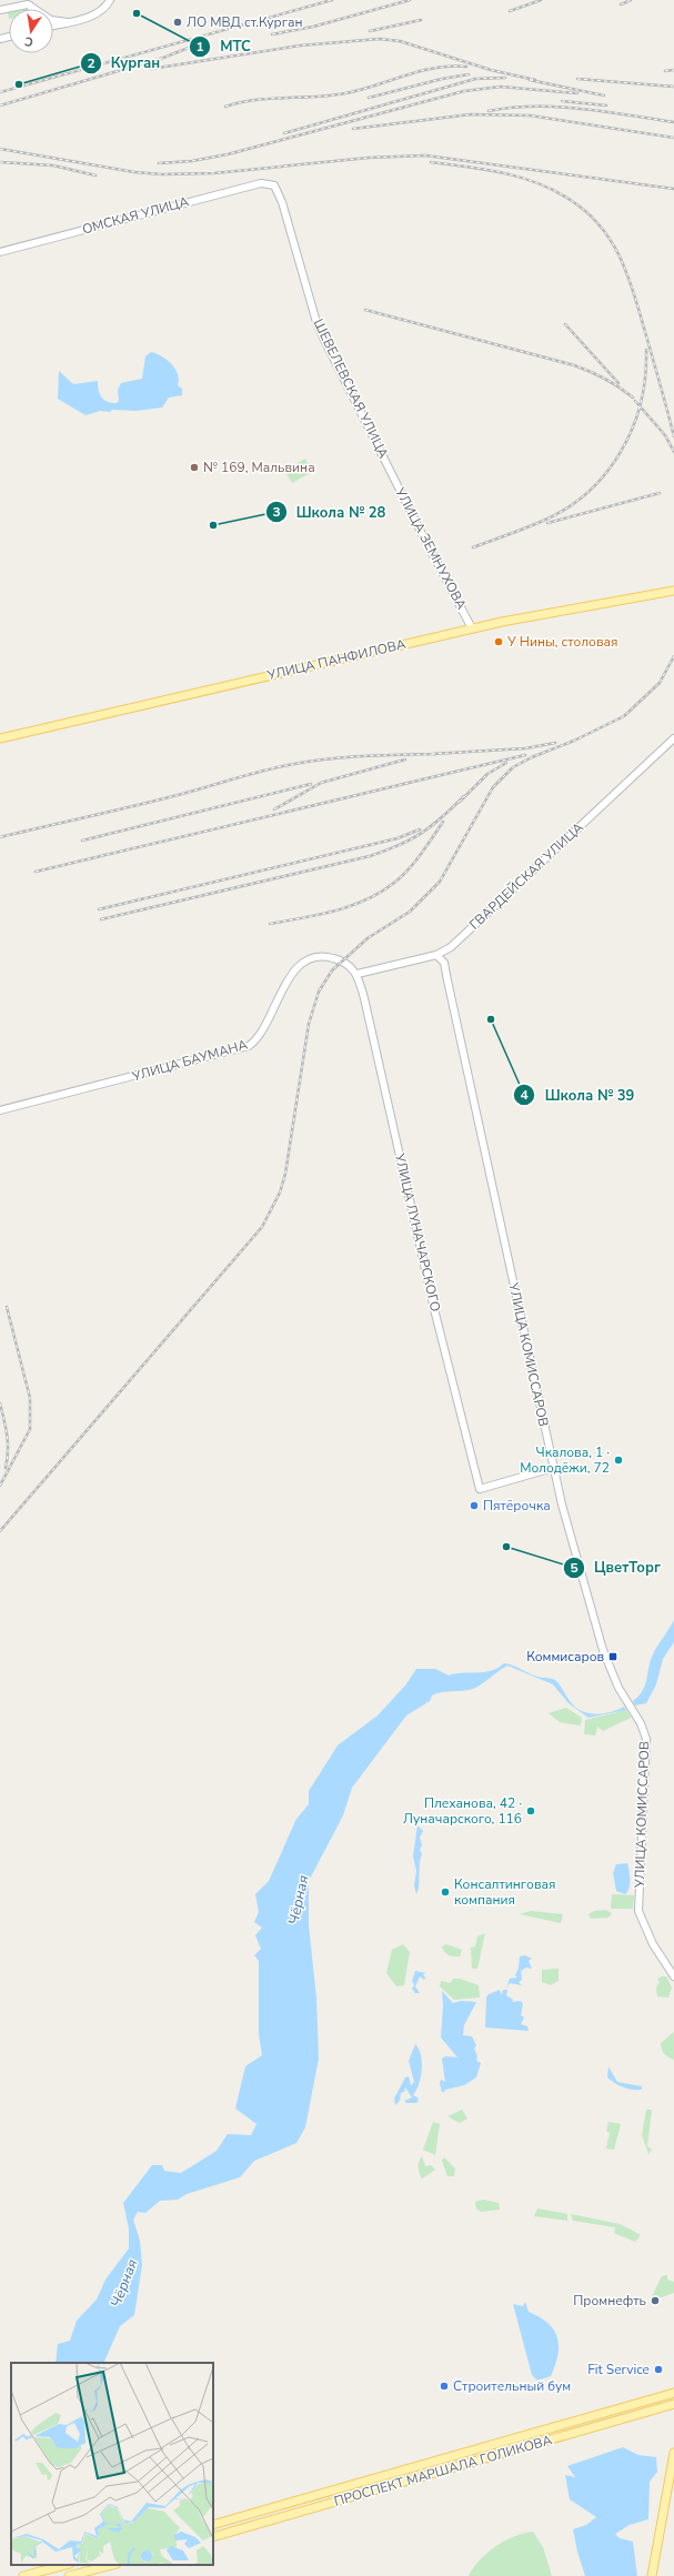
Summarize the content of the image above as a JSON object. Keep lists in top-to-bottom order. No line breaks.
{"streets":{"main road":["ОМСКАЯ УЛИЦА","ШЕВЕЛЕВСКАЯ УЛИЦА","УЛИЦА ЗЕМНУХОВА","УЛИЦА ПАНФИЛОВА","ГВАРДЕЙСКАЯ УЛИЦА","УЛИЦА БАУМАНА","УЛИЦА ЛУНАЧАРСКОГО","УЛИЦА КОМИССАРОВ","ПРОСПЕКТ МАРШАЛА ГОЛИКОВА"]},"crossings":[["ОМСКАЯ УЛИЦА","ШЕВЕЛЕВСКАЯ УЛИЦА"],["ШЕВЕЛЕВСКАЯ УЛИЦА","УЛИЦА ЗЕМНУХОВА"],["УЛИЦА ЗЕМНУХОВА","УЛИЦА ПАНФИЛОВА"],["ГВАРДЕЙСКАЯ УЛИЦА","УЛИЦА БАУМАНА"],["ГВАРДЕЙСКАЯ УЛИЦА","УЛИЦА ЛУНАЧАРСКОГО"],["ГВАРДЕЙСКАЯ УЛИЦА","УЛИЦА КОМИССАРОВ"],["УЛИЦА БАУМАНА","УЛИЦА ЛУНАЧАРСКОГО"],["УЛИЦА ЛУНАЧАРСКОГО","УЛИЦА КОМИССАРОВ"]],"water":["Чёрная"],"places":{"other":["МТС","ЛО МВД ст.Курган","Курган","№ 169, Мальвина","Школа № 28","У Нины, столовая","Школа № 39","Чкалова, 1 · Молодёжи, 72","Пятёрочка","ЦветТорг","Плеханова, 42 · Луначарского, 116","Консалтинговая компания","Промнефть","Fit Service","Строительный бум"],"transit":["Коммисаров"]},"north":"bottom"}
